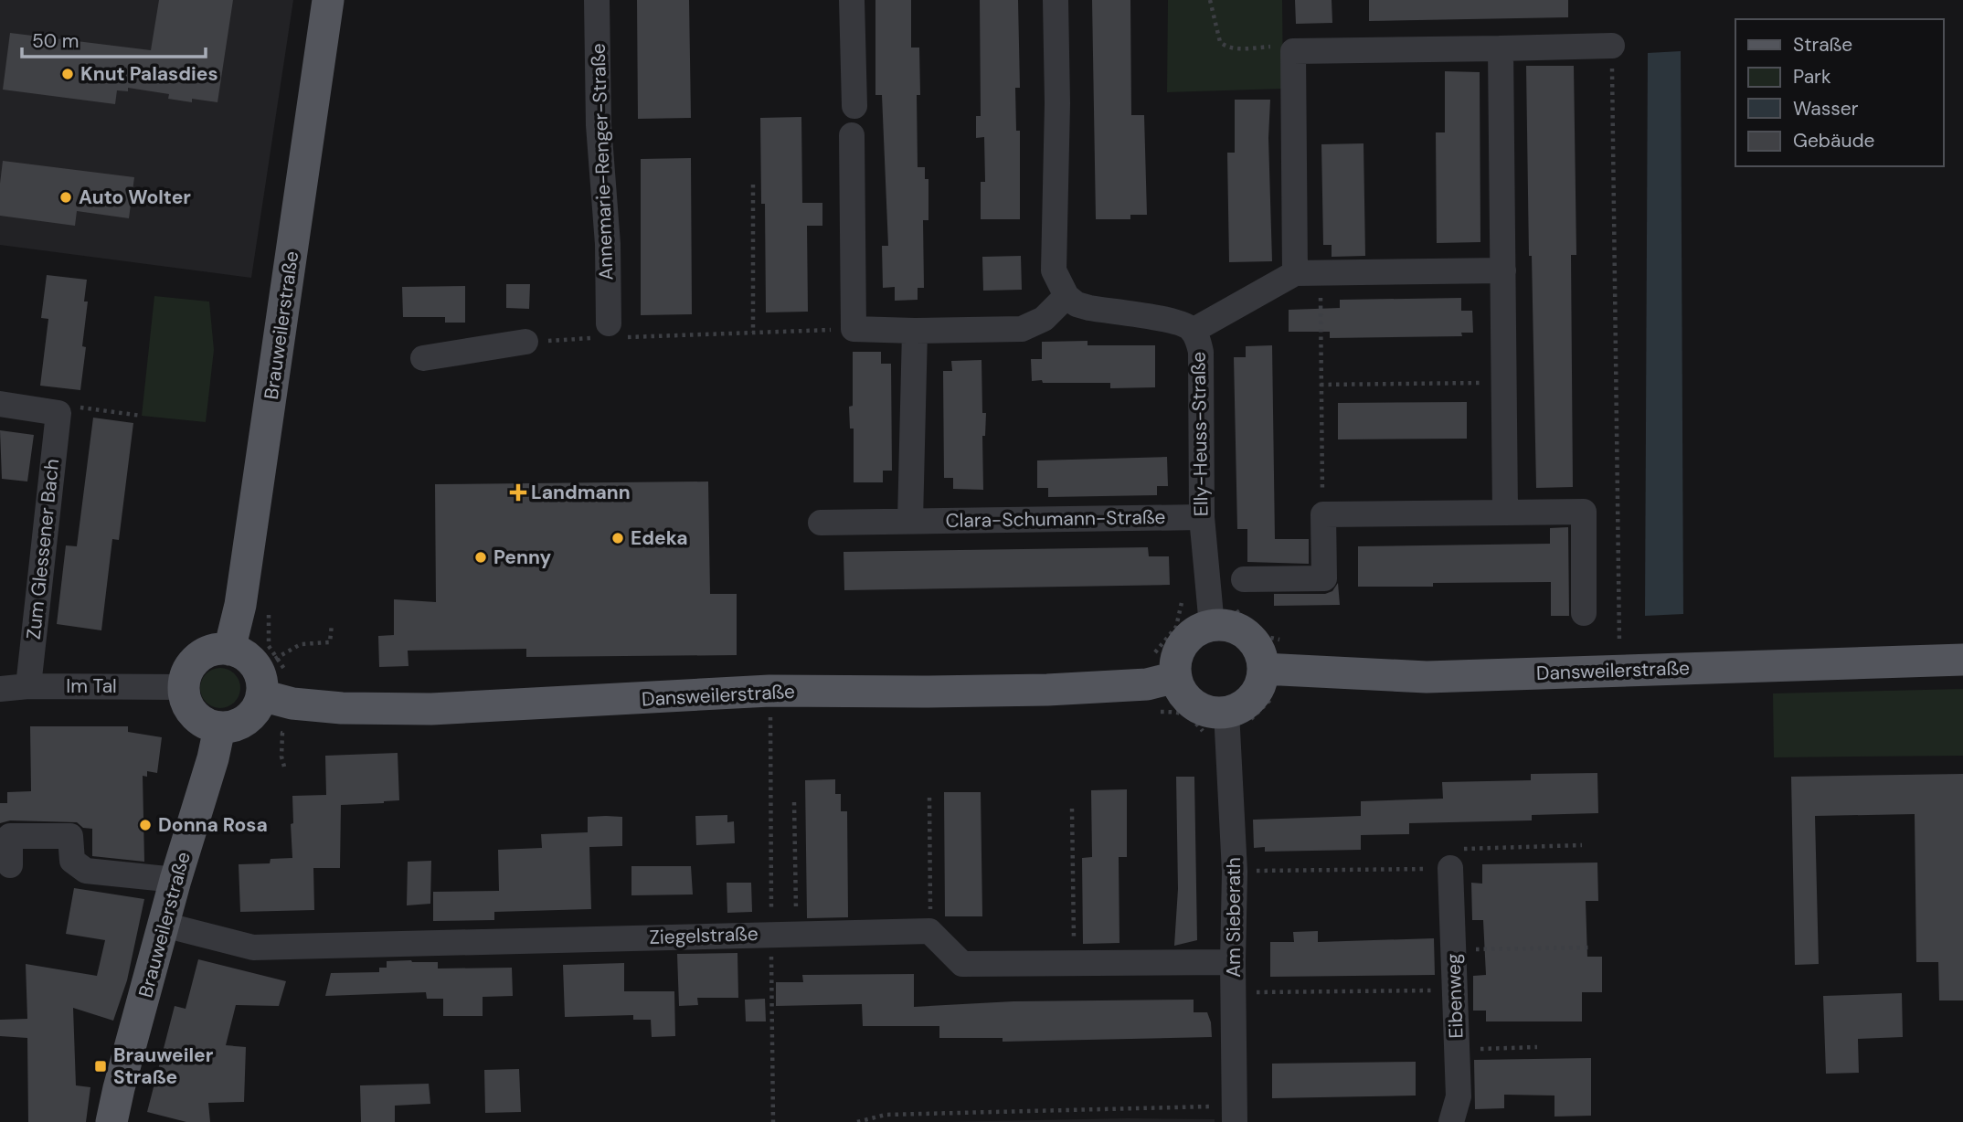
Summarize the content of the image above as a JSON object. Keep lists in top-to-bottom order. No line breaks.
{"streets":{"main road":["Brauweilerstraße","Dansweilerstraße"],"street":["Annemarie-Renger-Straße","Elly-Heuss-Straße","Clara-Schumann-Straße","Zum Glessener Bach","Im Tal","Am Sieberath","Ziegelstraße","Eibenweg"]},"crossings":[["Brauweilerstraße","Dansweilerstraße"],["Brauweilerstraße","Im Tal"],["Brauweilerstraße","Ziegelstraße"],["Elly-Heuss-Straße","Clara-Schumann-Straße"],["Elly-Heuss-Straße","Dansweilerstraße"],["Elly-Heuss-Straße","Am Sieberath"],["Zum Glessener Bach","Im Tal"],["Dansweilerstraße","Im Tal"],["Dansweilerstraße","Am Sieberath"]],"places":{"other":["Knut Palasdies","Auto Wolter","Edeka","Penny","Donna Rosa"],"health":["Landmann"],"transit":["Brauweiler Straße"]},"legend":["Straße","Park","Wasser","Gebäude"],"scale_bar":"50 m"}
